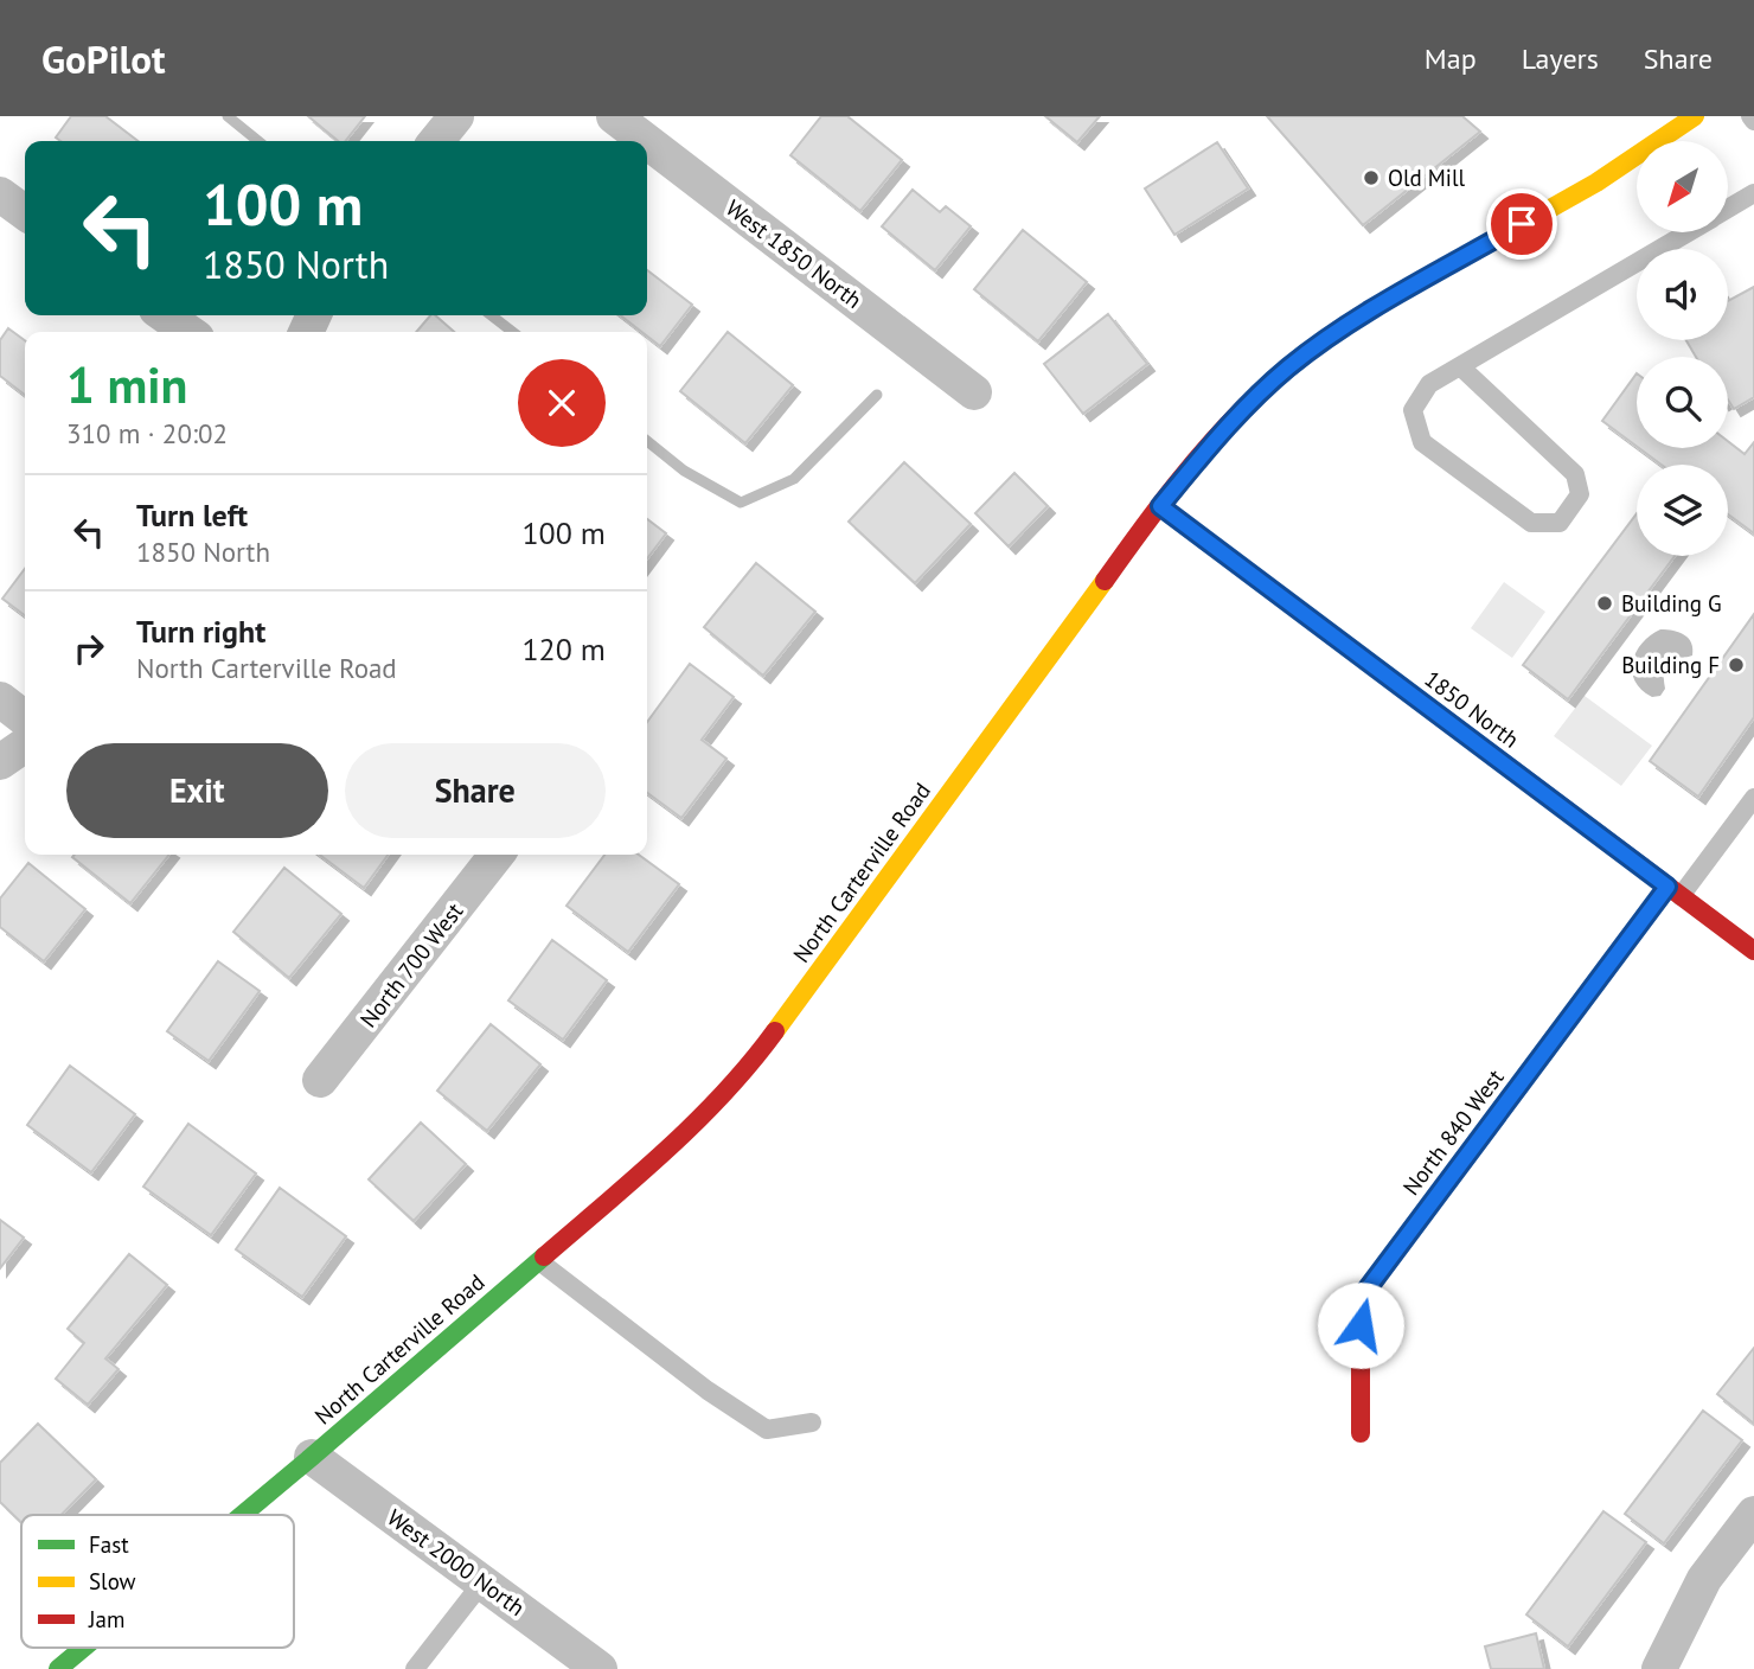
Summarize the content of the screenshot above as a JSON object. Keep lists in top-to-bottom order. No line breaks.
{"streets":{"street":["West 1850 North","1850 North","North Carterville Road","North 700 West","North 840 West","West 2000 North"]},"crossings":[["1850 North","North Carterville Road"],["1850 North","North 840 West"],["North Carterville Road","West 2000 North"]],"places":["Old Mill","Building G","Building F"],"legend":["Fast","Slow","Jam"],"north":"bottom left","page":{"header":"GoPilot","nav":["Map","Layers","Share"],"turn":["100 m","1850 North"],"heading":["1 min","310 m · 20:02"],"list":[{"name":"Turn left","note":"1850 North","value":"100 m"},{"name":"Turn right","note":"North Carterville Road","value":"120 m"}],"buttons":["Exit","Share"]}}
